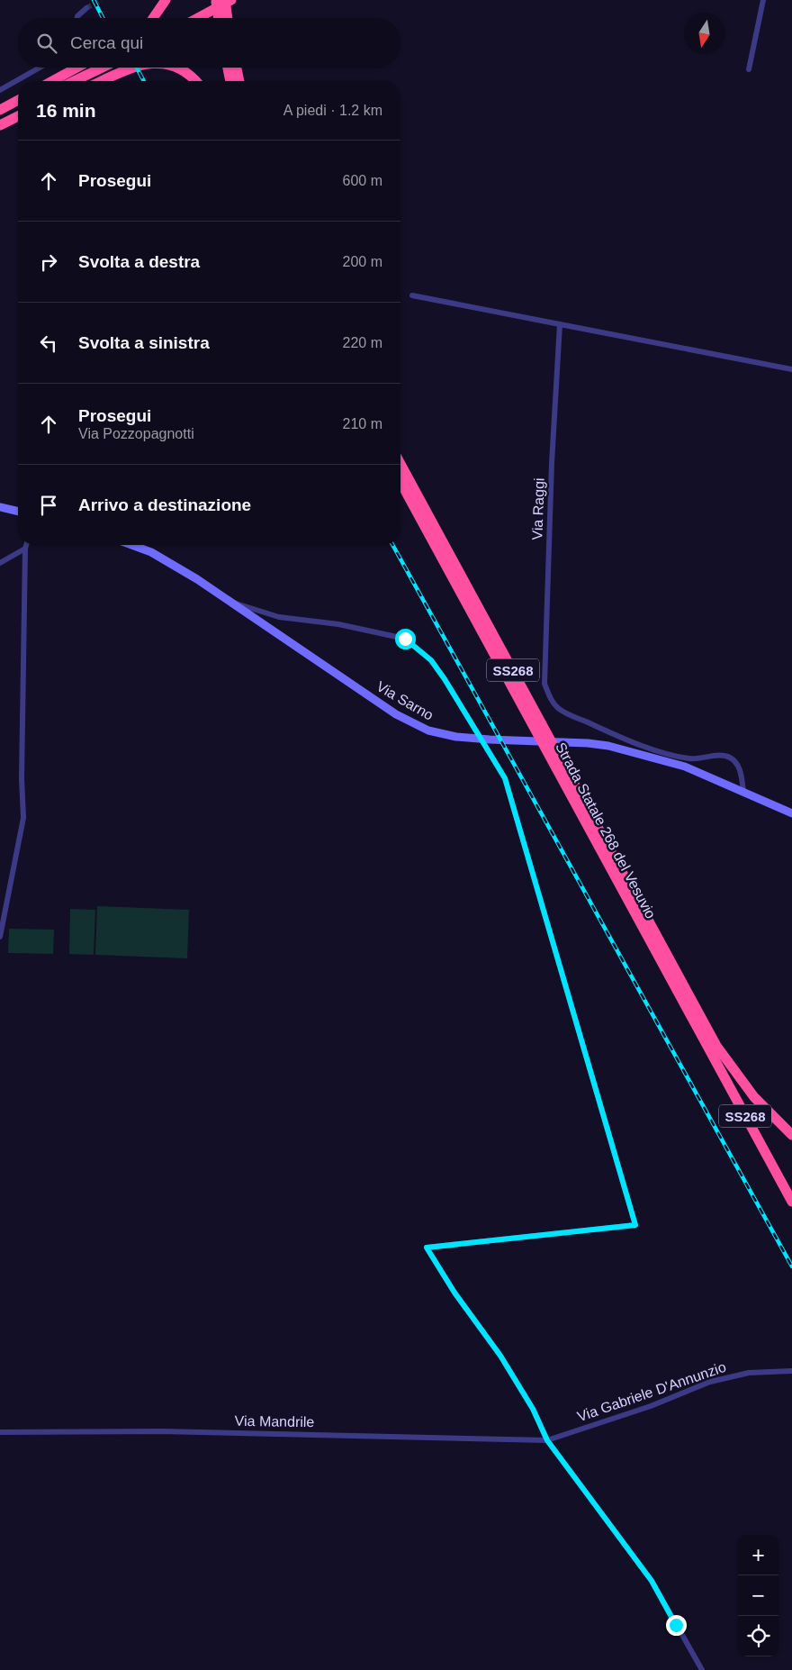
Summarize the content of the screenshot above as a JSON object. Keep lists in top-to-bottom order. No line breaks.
{"streets":{"highway":["SS268","Strada Statale 268 del Vesuvio"],"street":["Via Raggi","Via Sarno","Via Gabriele D'Annunzio","Via Mandrile"]},"crossings":[["Via Raggi","Via Sarno"],["Via Gabriele D'Annunzio","Via Mandrile"]],"north":"bottom","page":{"search":"Cerca qui","heading":["16 min","A piedi · 1.2 km"],"list":[["Prosegui","600 m"],["Svolta a destra","200 m"],["Svolta a sinistra","220 m"],["Prosegui","Via Pozzopagnotti","210 m"],"Arrivo a destinazione"],"map_buttons":["+","−"]}}
